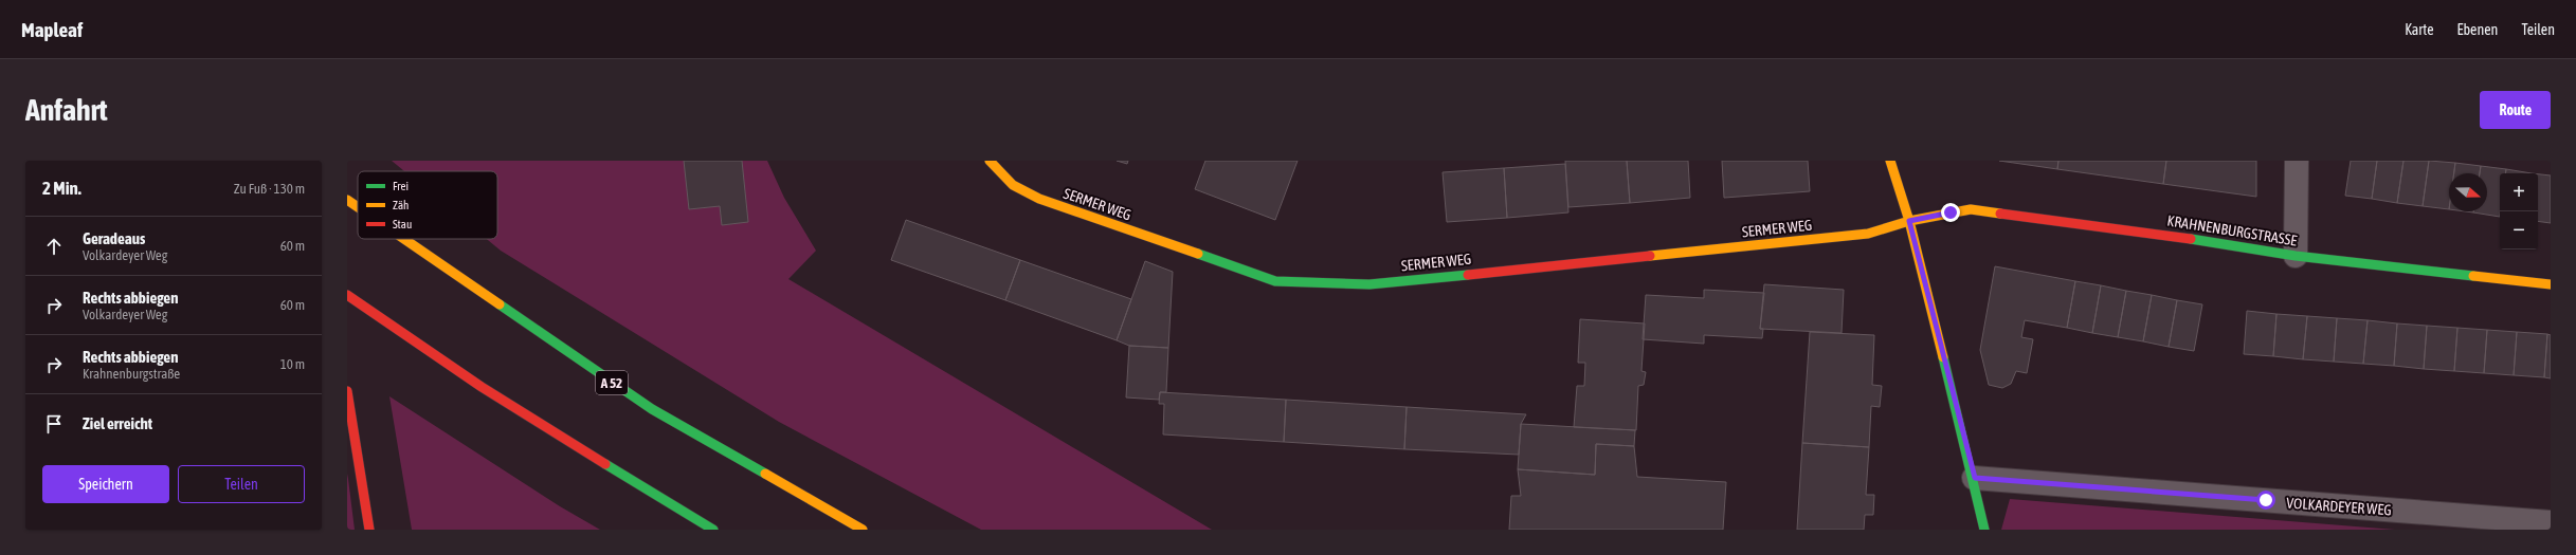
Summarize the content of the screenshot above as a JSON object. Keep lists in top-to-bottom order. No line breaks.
{"streets":{"main road":["SERMER WEG","KRAHNENBURGSTRASSE","A 52"],"street":["VOLKARDEYER WEG"]},"crossings":[["SERMER WEG","KRAHNENBURGSTRASSE"]],"legend":["Frei","Zäh","Stau"],"north":"right","page":{"header":"Mapleaf","nav":["Karte","Ebenen","Teilen"],"buttons":["Route",["Speichern","Teilen"]],"title":"Anfahrt","heading":["2 Min.","Zu Fuß · 130 m"],"map_buttons":["+","−"],"list":[["Geradeaus","Volkardeyer Weg","60 m"],["Rechts abbiegen","Volkardeyer Weg","60 m"],["Rechts abbiegen","Krahnenburgstraße","10 m"],"Ziel erreicht"]}}
